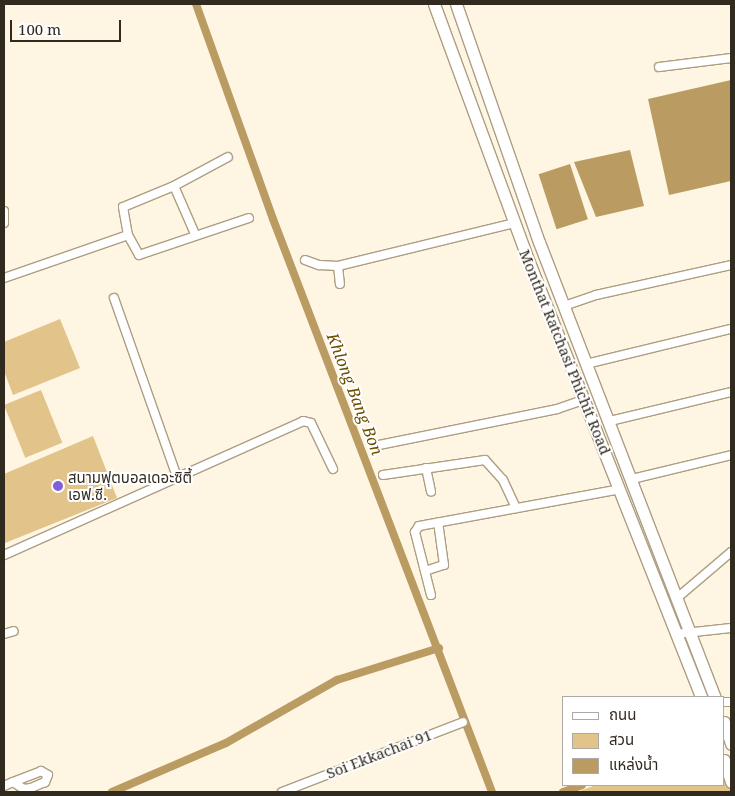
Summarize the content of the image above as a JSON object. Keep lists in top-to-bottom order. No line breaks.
{"streets":{"street":["Monthat Ratchasi Phichit Road","Soi Ekkachai 91"]},"water":["Khlong Bang Bon"],"places":["สนามฟุตบอลเดอะซิตี้ เอฟ.ซี."],"legend":["ถนน","สวน","แหล่งน้ำ"],"scale_bar":"100 m"}
